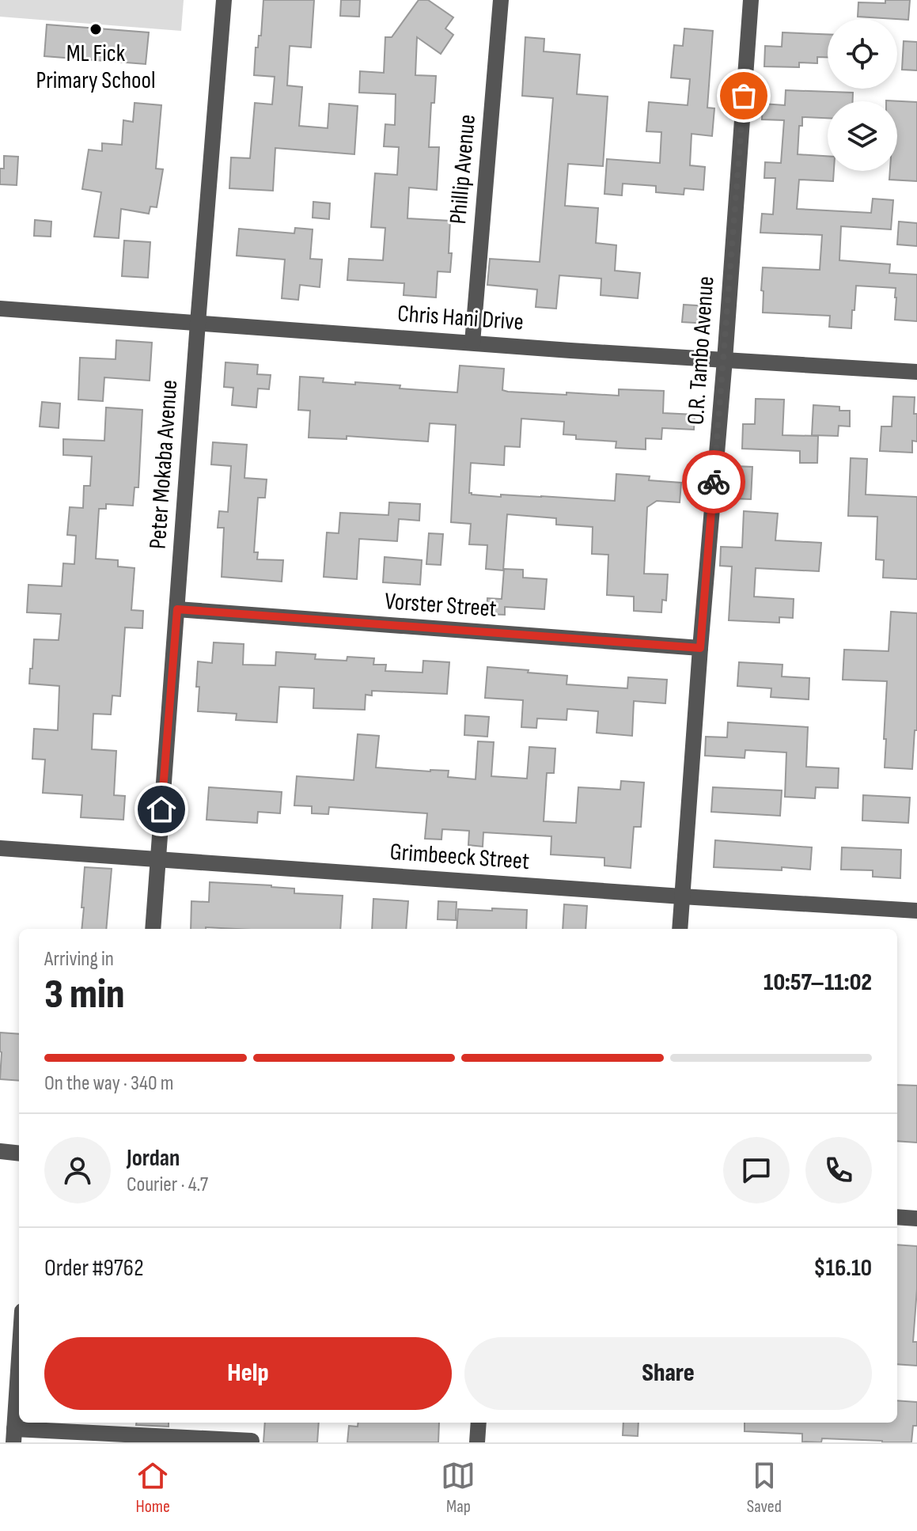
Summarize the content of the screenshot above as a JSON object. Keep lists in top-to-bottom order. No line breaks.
{"streets":{"street":["Phillip Avenue","Chris Hani Drive","O.R. Tambo Avenue","Peter Mokaba Avenue","Vorster Street","Grimbeeck Street"]},"crossings":[["Phillip Avenue","Chris Hani Drive"],["Chris Hani Drive","O.R. Tambo Avenue"],["Chris Hani Drive","Peter Mokaba Avenue"],["O.R. Tambo Avenue","Vorster Street"],["O.R. Tambo Avenue","Grimbeeck Street"],["Peter Mokaba Avenue","Vorster Street"],["Peter Mokaba Avenue","Grimbeeck Street"]],"places":["ML Fick Primary School"],"page":{"heading":["3 min","Arriving in","10:57–11:02"],"panel":["Jordan","Courier · 4.7","Order #9762","$16.10"],"bar":"On the way · 340 m","buttons":["Help","Share"],"tabs":["Home","Map","Saved"]}}
